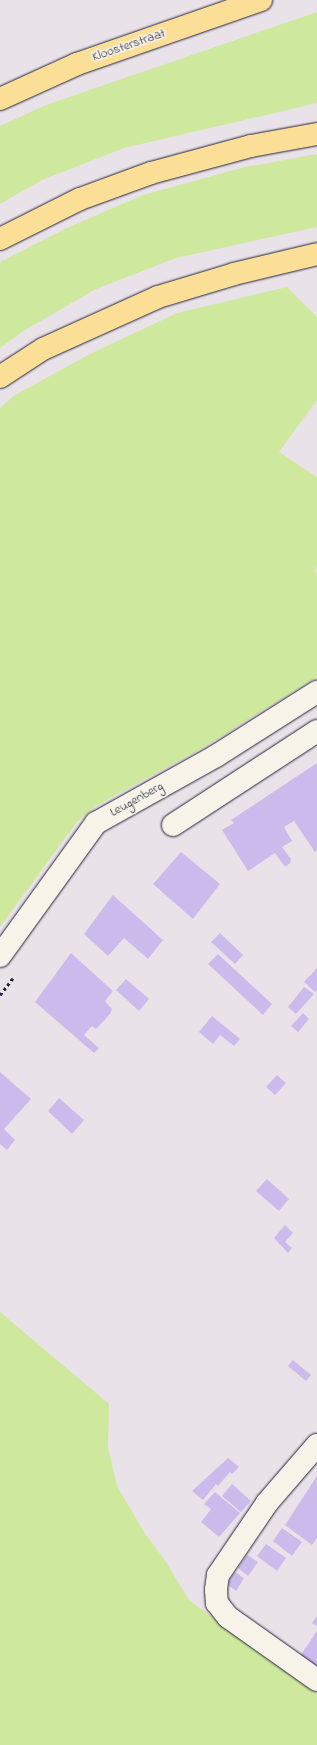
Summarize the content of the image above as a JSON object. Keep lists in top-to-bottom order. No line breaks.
{"streets":{"main road":["Kloosterstraat"],"street":["Leugenberg"]}}
